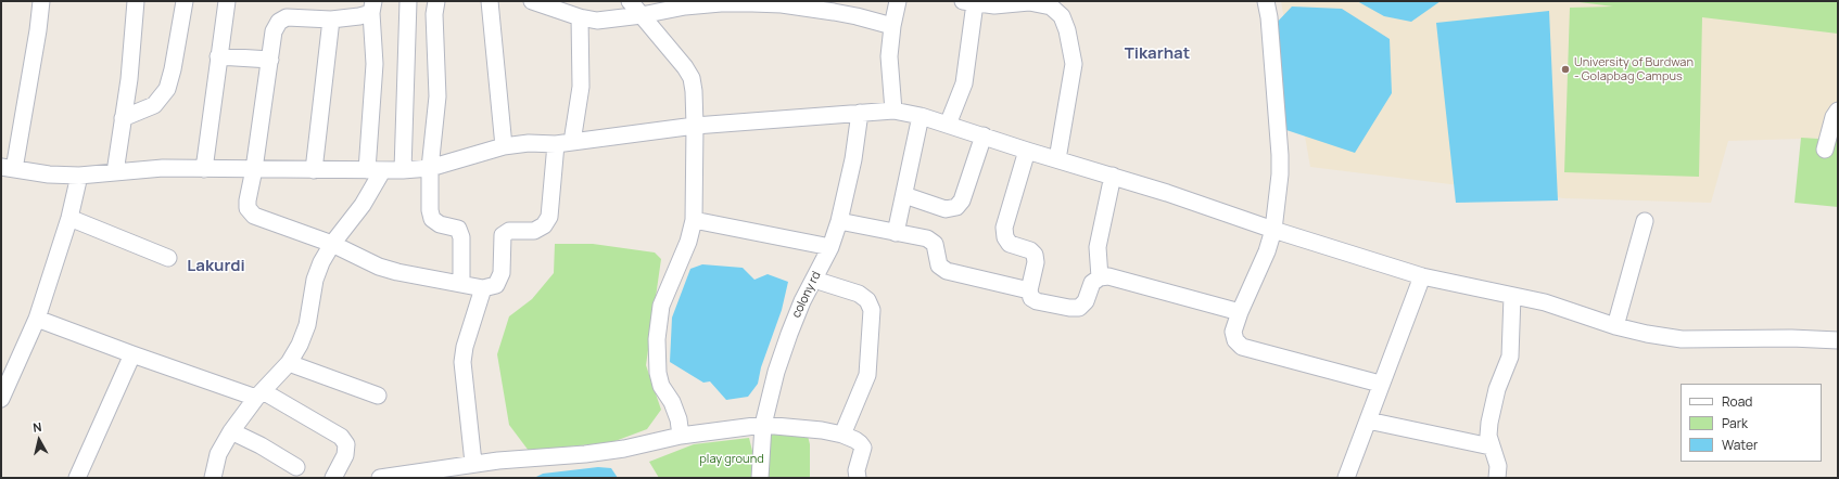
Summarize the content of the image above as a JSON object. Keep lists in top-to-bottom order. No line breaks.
{"streets":{"street":["colony rd"]},"districts":["Tikarhat","Lakurdi"],"parks":["play ground"],"places":["University of Burdwan - Golapbag Campus"],"legend":["Road","Park","Water"],"north":"top"}
